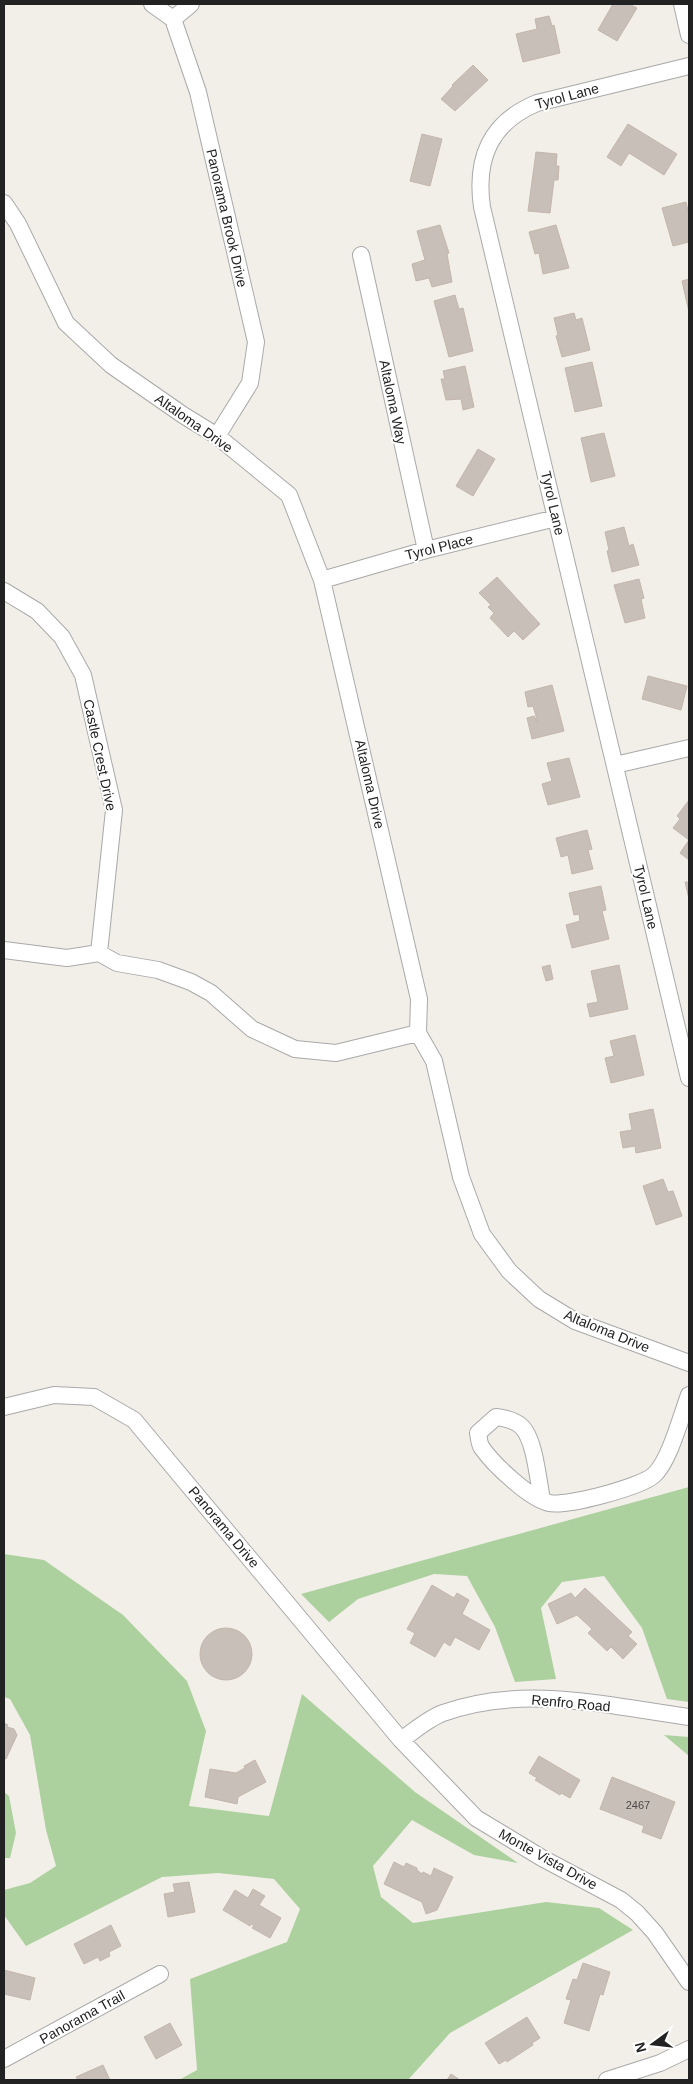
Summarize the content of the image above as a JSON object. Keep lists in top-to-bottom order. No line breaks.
{"streets":{"street":["Tyrol Lane","Panorama Brook Drive","Altaloma Way","Altaloma Drive","Tyrol Place","Castle Crest Drive","Panorama Drive","Renfro Road","Monte Vista Drive","Panorama Trail"]},"crossings":[["Tyrol Lane","Tyrol Place"],["Panorama Brook Drive","Altaloma Drive"],["Altaloma Way","Tyrol Place"],["Altaloma Drive","Tyrol Place"],["Panorama Drive","Renfro Road"],["Panorama Drive","Monte Vista Drive"],["Renfro Road","Monte Vista Drive"]],"house_numbers":["2467"],"north":"left"}
